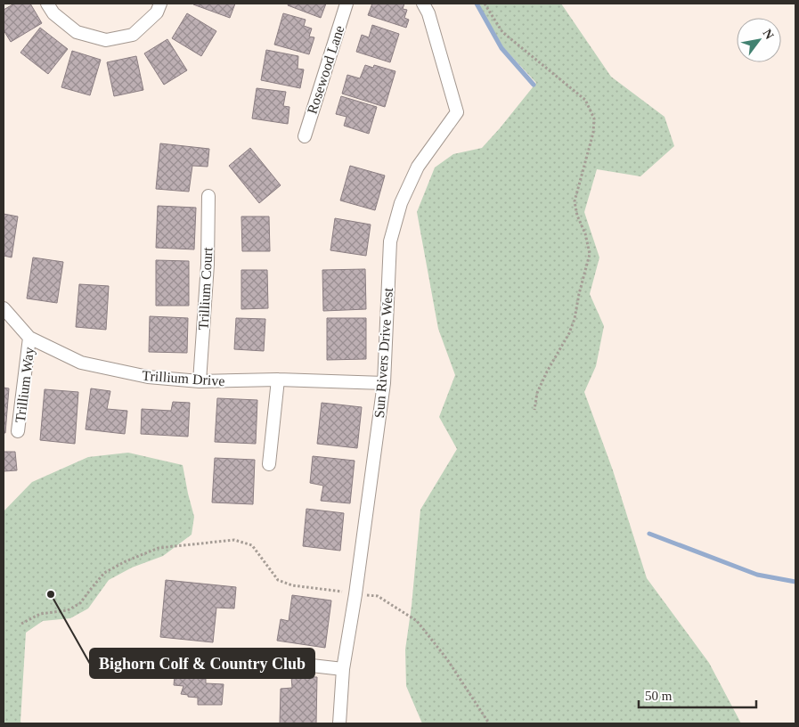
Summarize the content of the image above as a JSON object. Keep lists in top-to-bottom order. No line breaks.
{"streets":{"street":["Rosewood Lane","Trillium Court","Sun Rivers Drive West","Trillium Drive","Trillium Way"]},"crossings":[["Trillium Court","Trillium Drive"],["Sun Rivers Drive West","Trillium Drive"],["Trillium Drive","Trillium Way"]],"places":["Bighorn Colf & Country Club"],"scale_bar":"50 m","north":"top right"}
